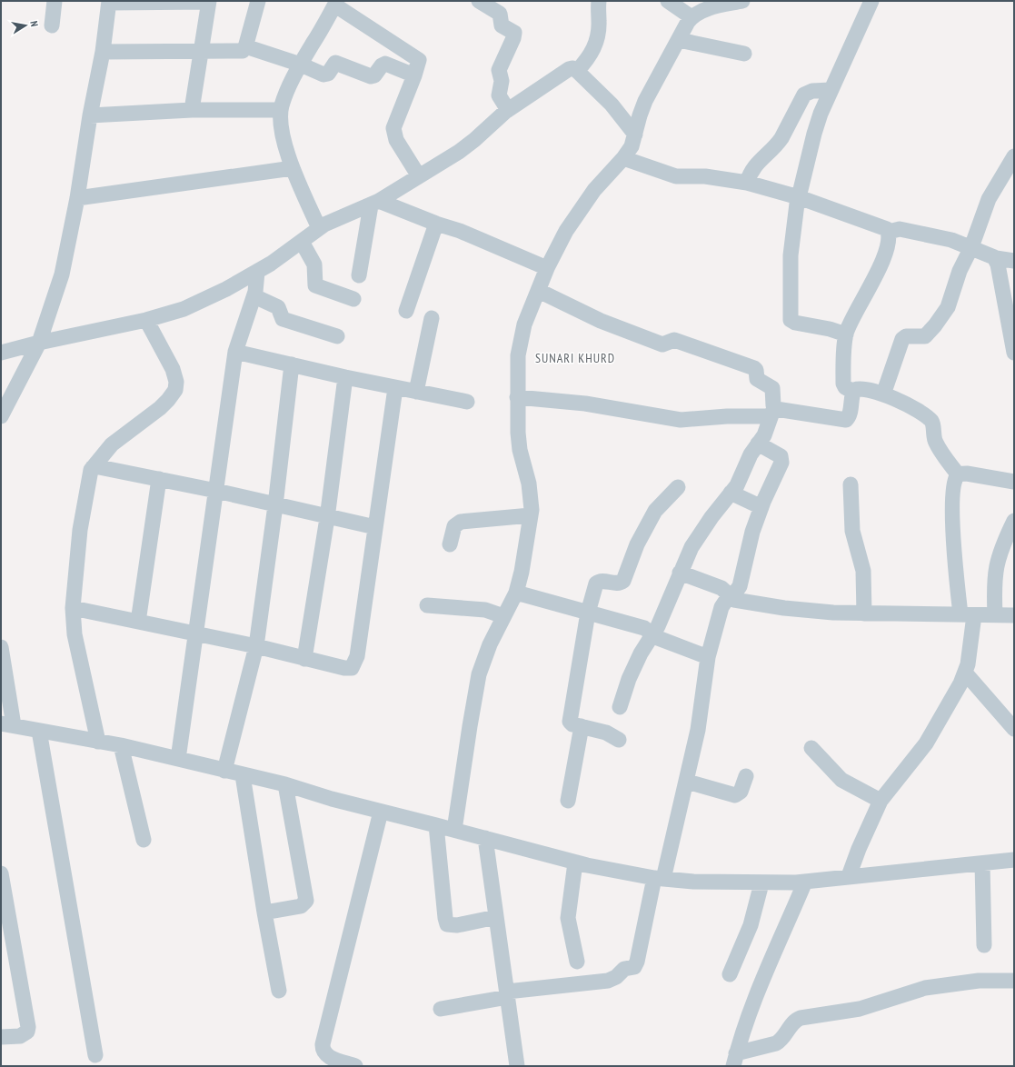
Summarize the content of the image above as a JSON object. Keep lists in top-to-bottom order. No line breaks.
{"districts":["SUNARI KHURD"],"north":"right"}
